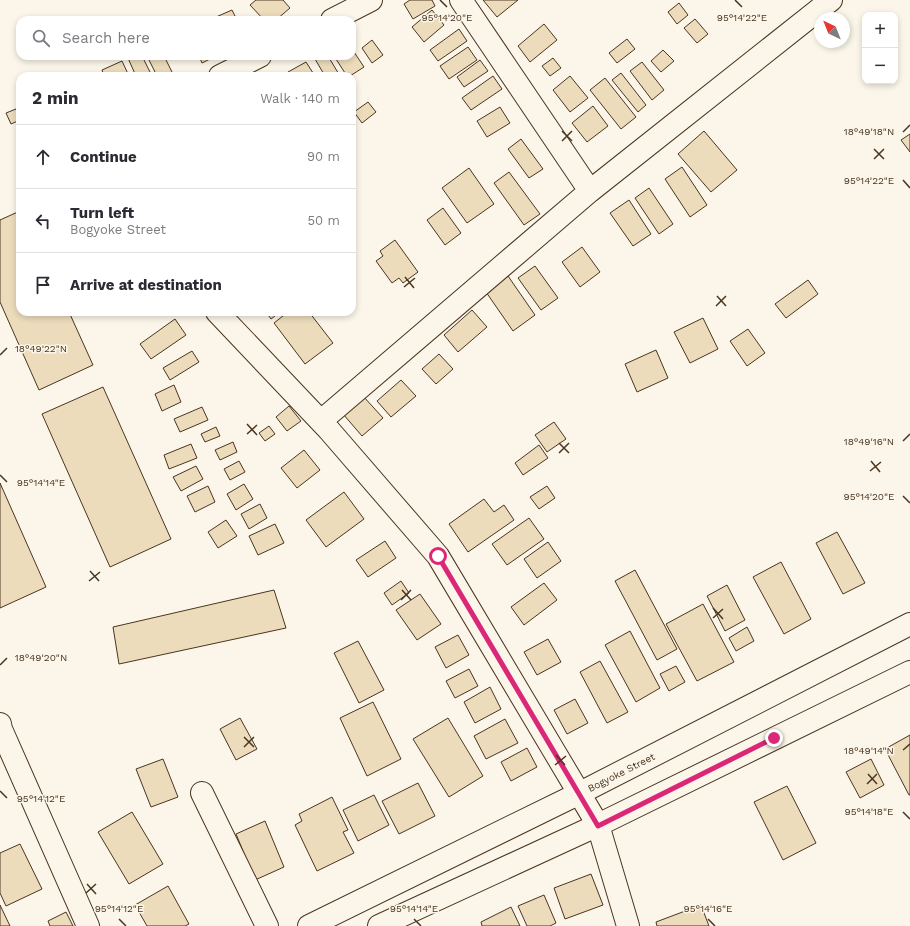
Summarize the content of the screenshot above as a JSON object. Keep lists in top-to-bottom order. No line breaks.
{"streets":{"street":["Bogyoke Street"]},"north":"top left","page":{"map_buttons":["+","−"],"search":"Search here","heading":["2 min","Walk · 140 m"],"list":[["Continue","90 m"],["Turn left","Bogyoke Street","50 m"],"Arrive at destination"]},"coordinates":["95°14'20\"E","95°14'22\"E","18°49'18\"N","18°49'22\"N","18°49'16\"N","95°14'14\"E","18°49'20\"N","18°49'14\"N","95°14'12\"E","95°14'18\"E","95°14'16\"E"]}
